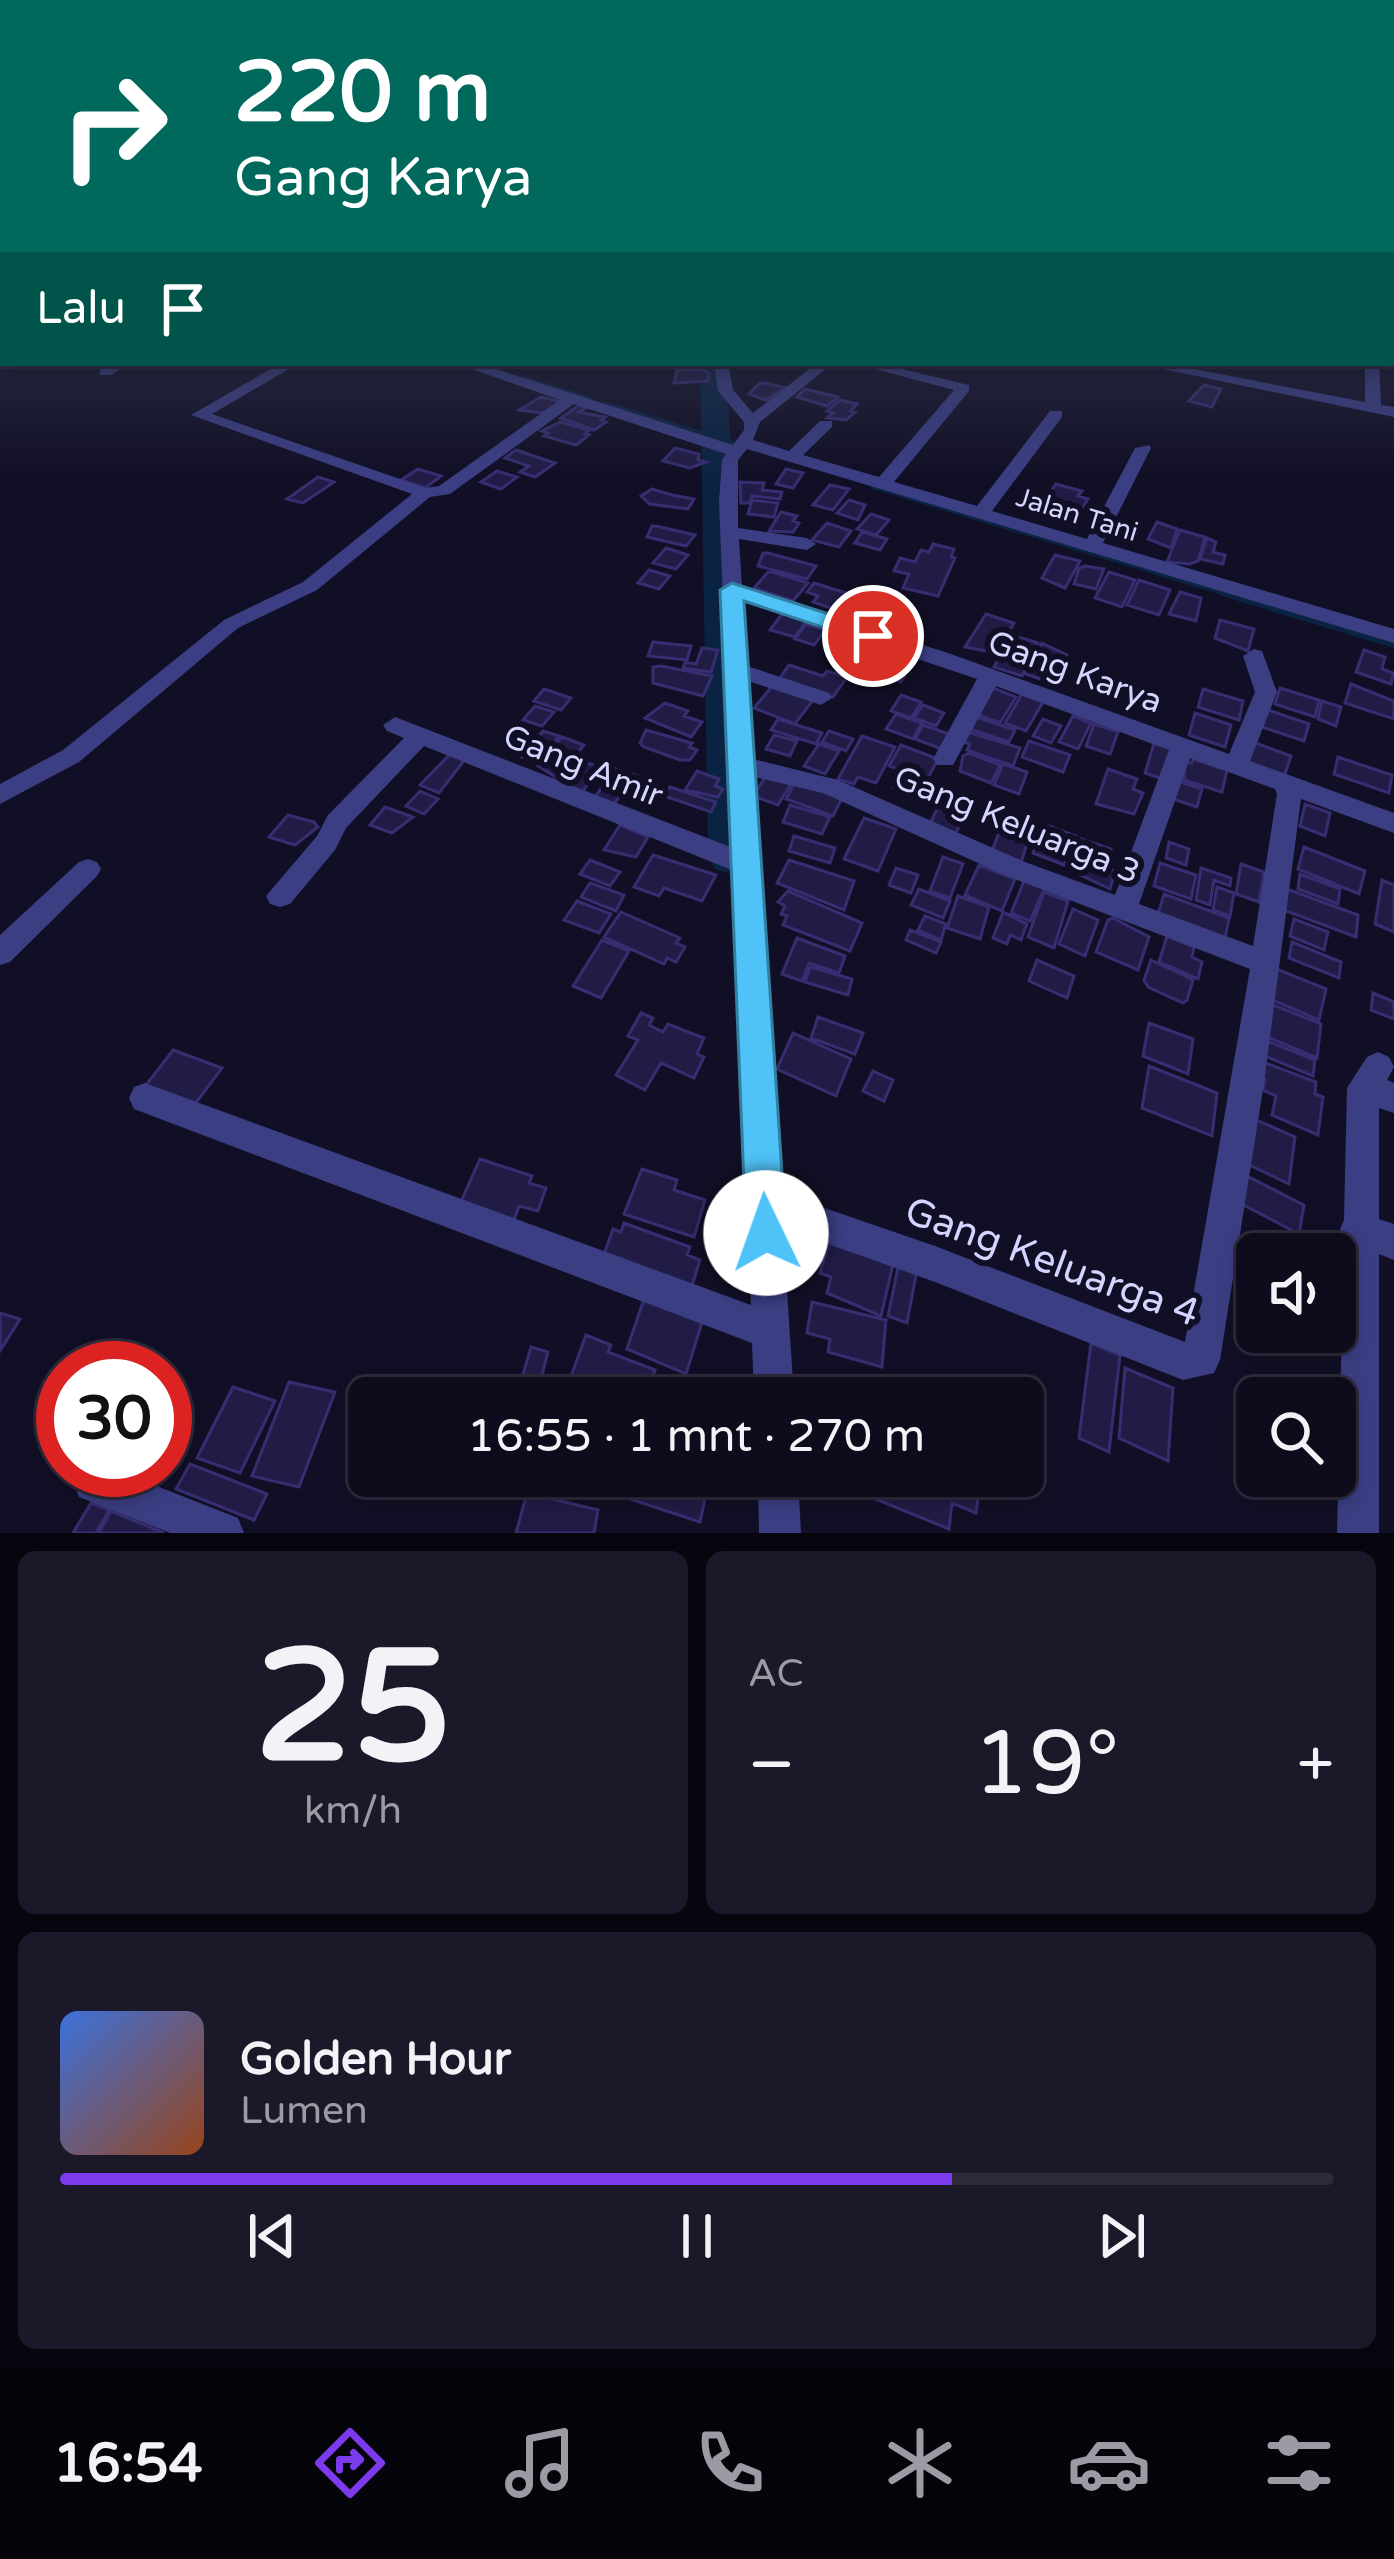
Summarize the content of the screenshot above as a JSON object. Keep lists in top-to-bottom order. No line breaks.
{"streets":{"street":["Jalan Tani","Gang Karya","Gang Amir","Gang Keluarga 3","Gang Keluarga 4"]},"crossings":[["Gang Keluarga 3","Gang Keluarga 4"]],"page":{"turn":["220 m","Gang Karya"],"then":"Lalu","limit":"30","trip":"16:55 · 1 mnt · 270 m","tile":[["25","km/h"],"AC"],"heat":["−","19°","+"],"song":["Golden Hour","Lumen"],"tabs":"16:54"}}
